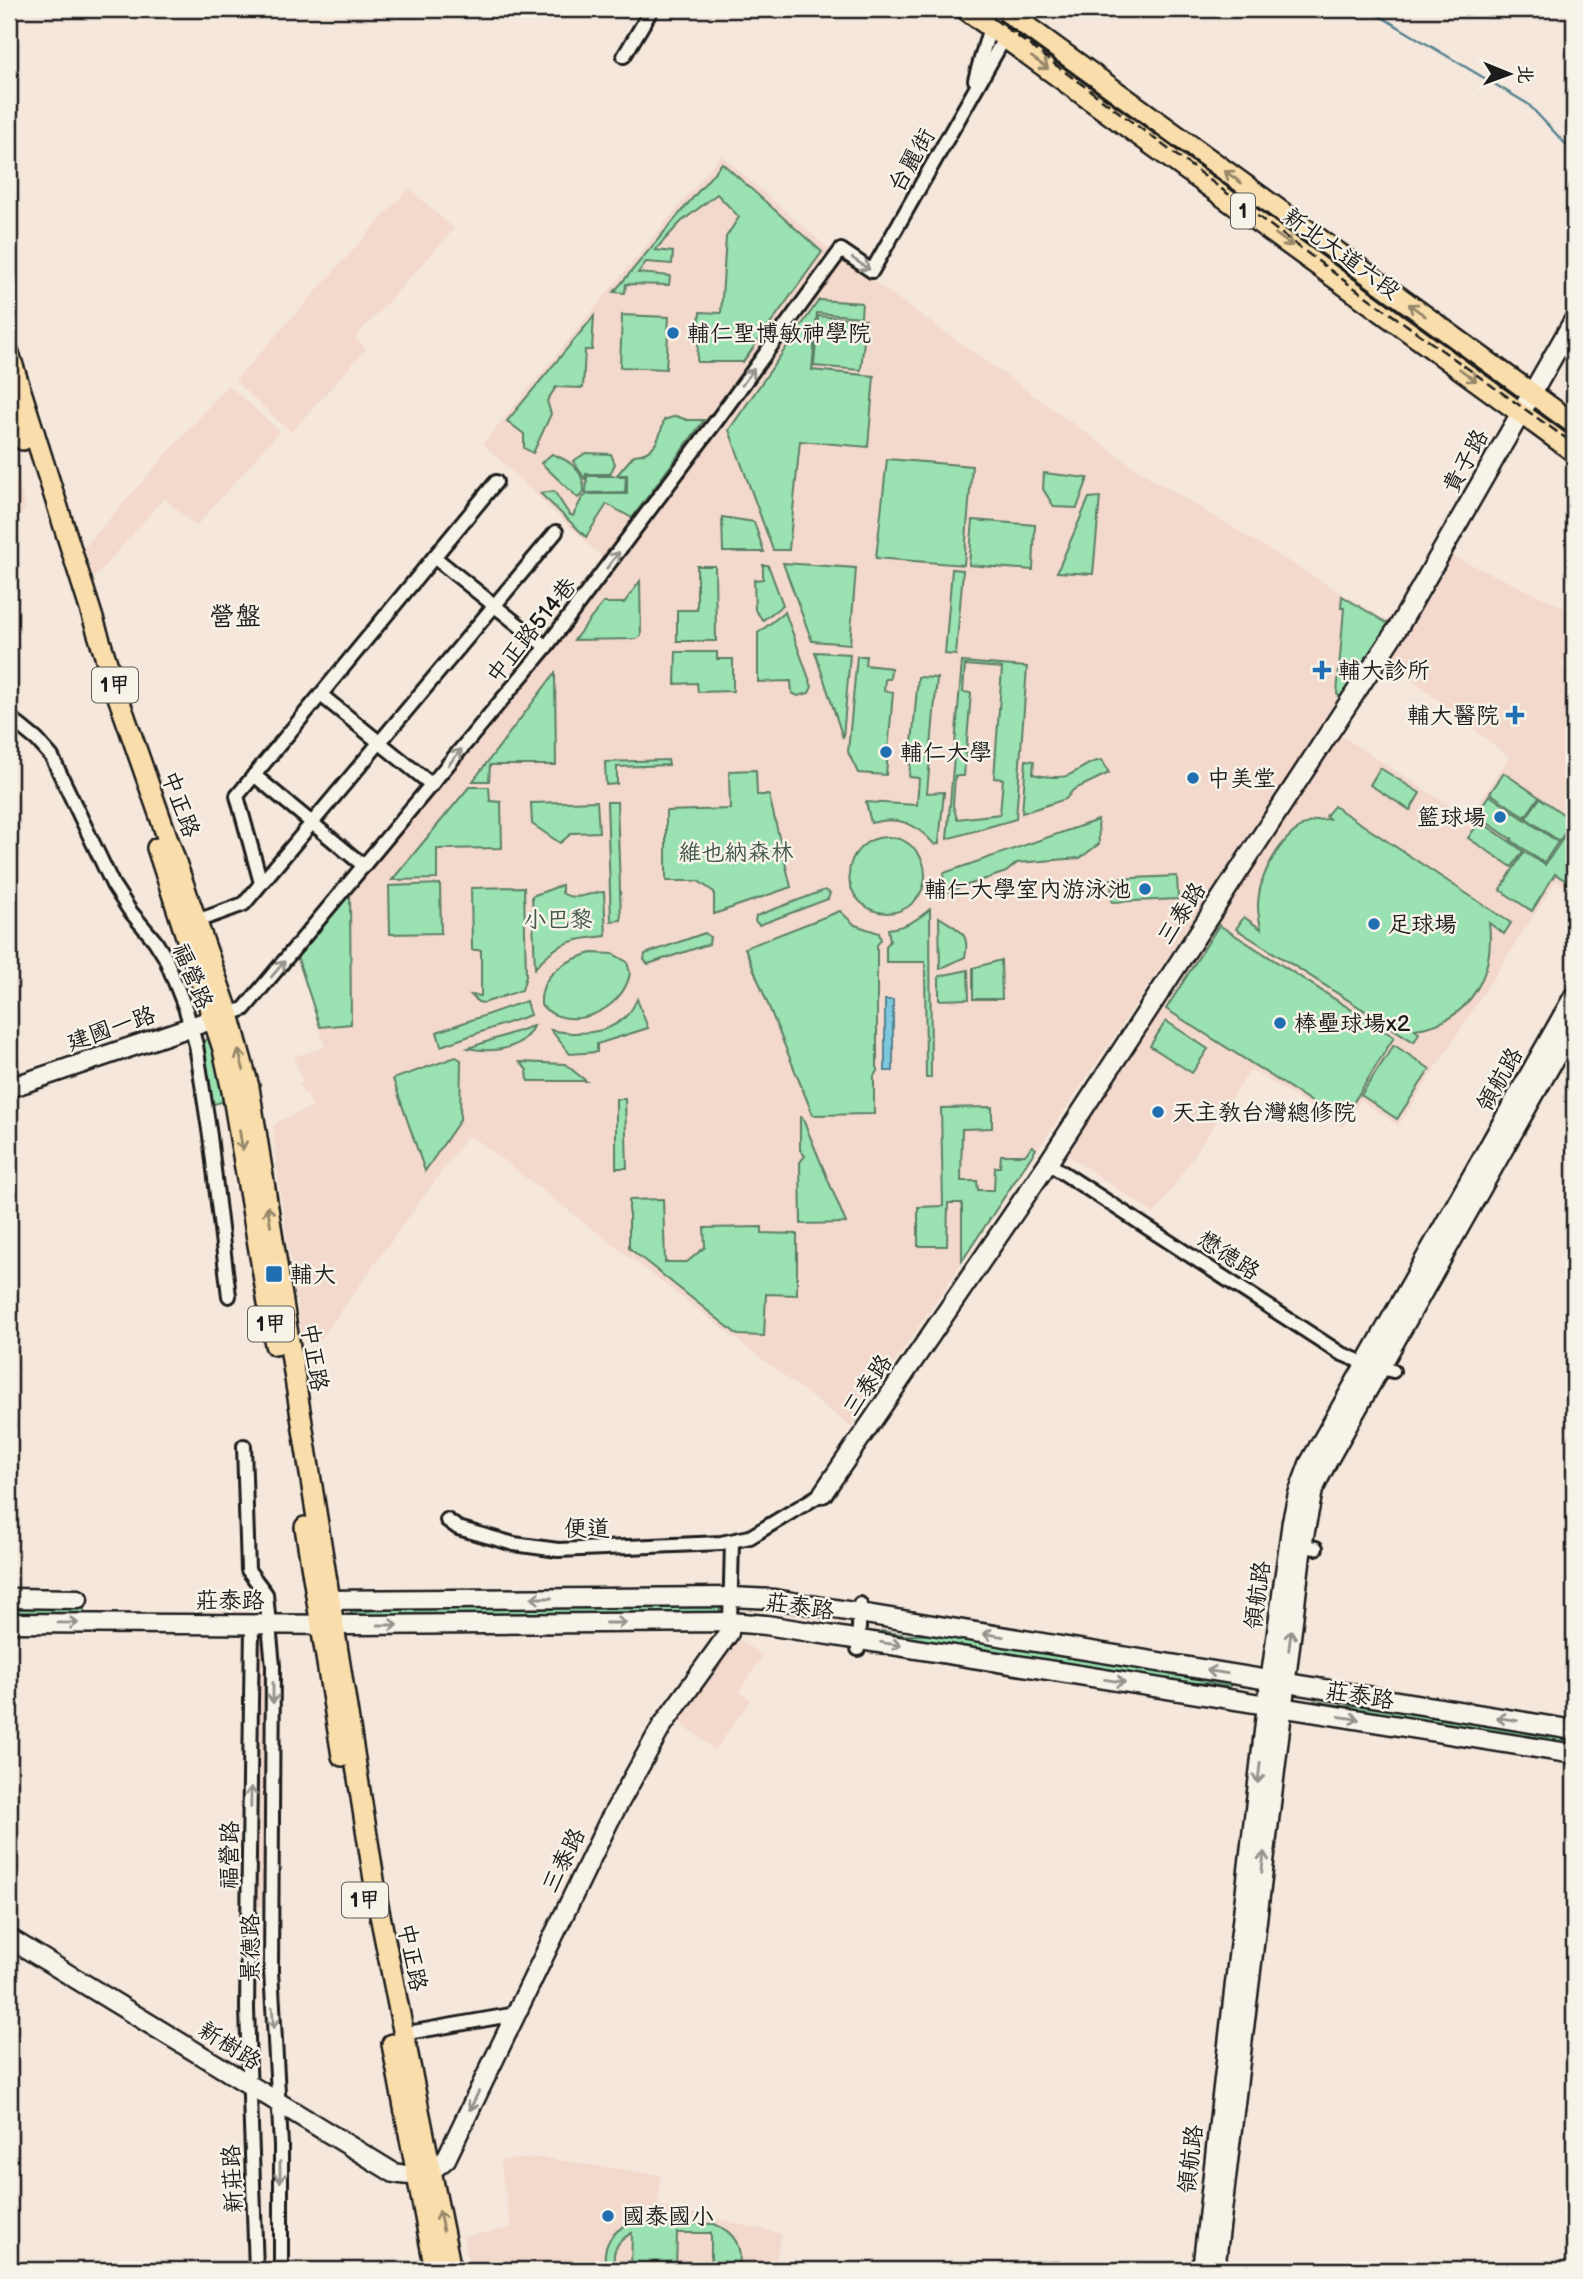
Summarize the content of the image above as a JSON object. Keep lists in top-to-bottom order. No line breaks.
{"streets":{"main road":["1","新北大道六段","1甲","中正路"],"street":["台麗街","貴子路","中正路514巷","三泰路","福營路","建國一路","領航路","懋德路","便道","莊泰路","景德路","新樹路","新莊路"]},"crossings":[["台麗街","新北大道六段"],["台麗街","中正路514巷"],["1","新北大道六段"],["1","貴子路"],["新北大道六段","貴子路"],["貴子路","三泰路"],["中正路514巷","中正路"],["中正路514巷","建國一路"],["中正路","三泰路"],["中正路","建國一路"],["中正路","莊泰路"],["中正路","新樹路"],["三泰路","懋德路"],["三泰路","便道"],["三泰路","莊泰路"],["三泰路","新樹路"],["福營路","建國一路"],["福營路","莊泰路"],["福營路","景德路"],["福營路","新樹路"],["福營路","新莊路"],["領航路","懋德路"],["領航路","莊泰路"],["莊泰路","景德路"],["景德路","新樹路"],["新樹路","新莊路"]],"one_way":["台麗街","福營路","景德路"],"districts":["營盤"],"parks":["維也納森林","小巴黎"],"places":{"other":["輔仁聖博敏神學院","輔仁大學","中美堂","籃球場","輔仁大學室內游泳池","足球場","棒壘球場x2","天主教台灣總修院","國泰國小"],"health":["輔大診所","輔大醫院"],"transit":["輔大"]},"north":"right"}
